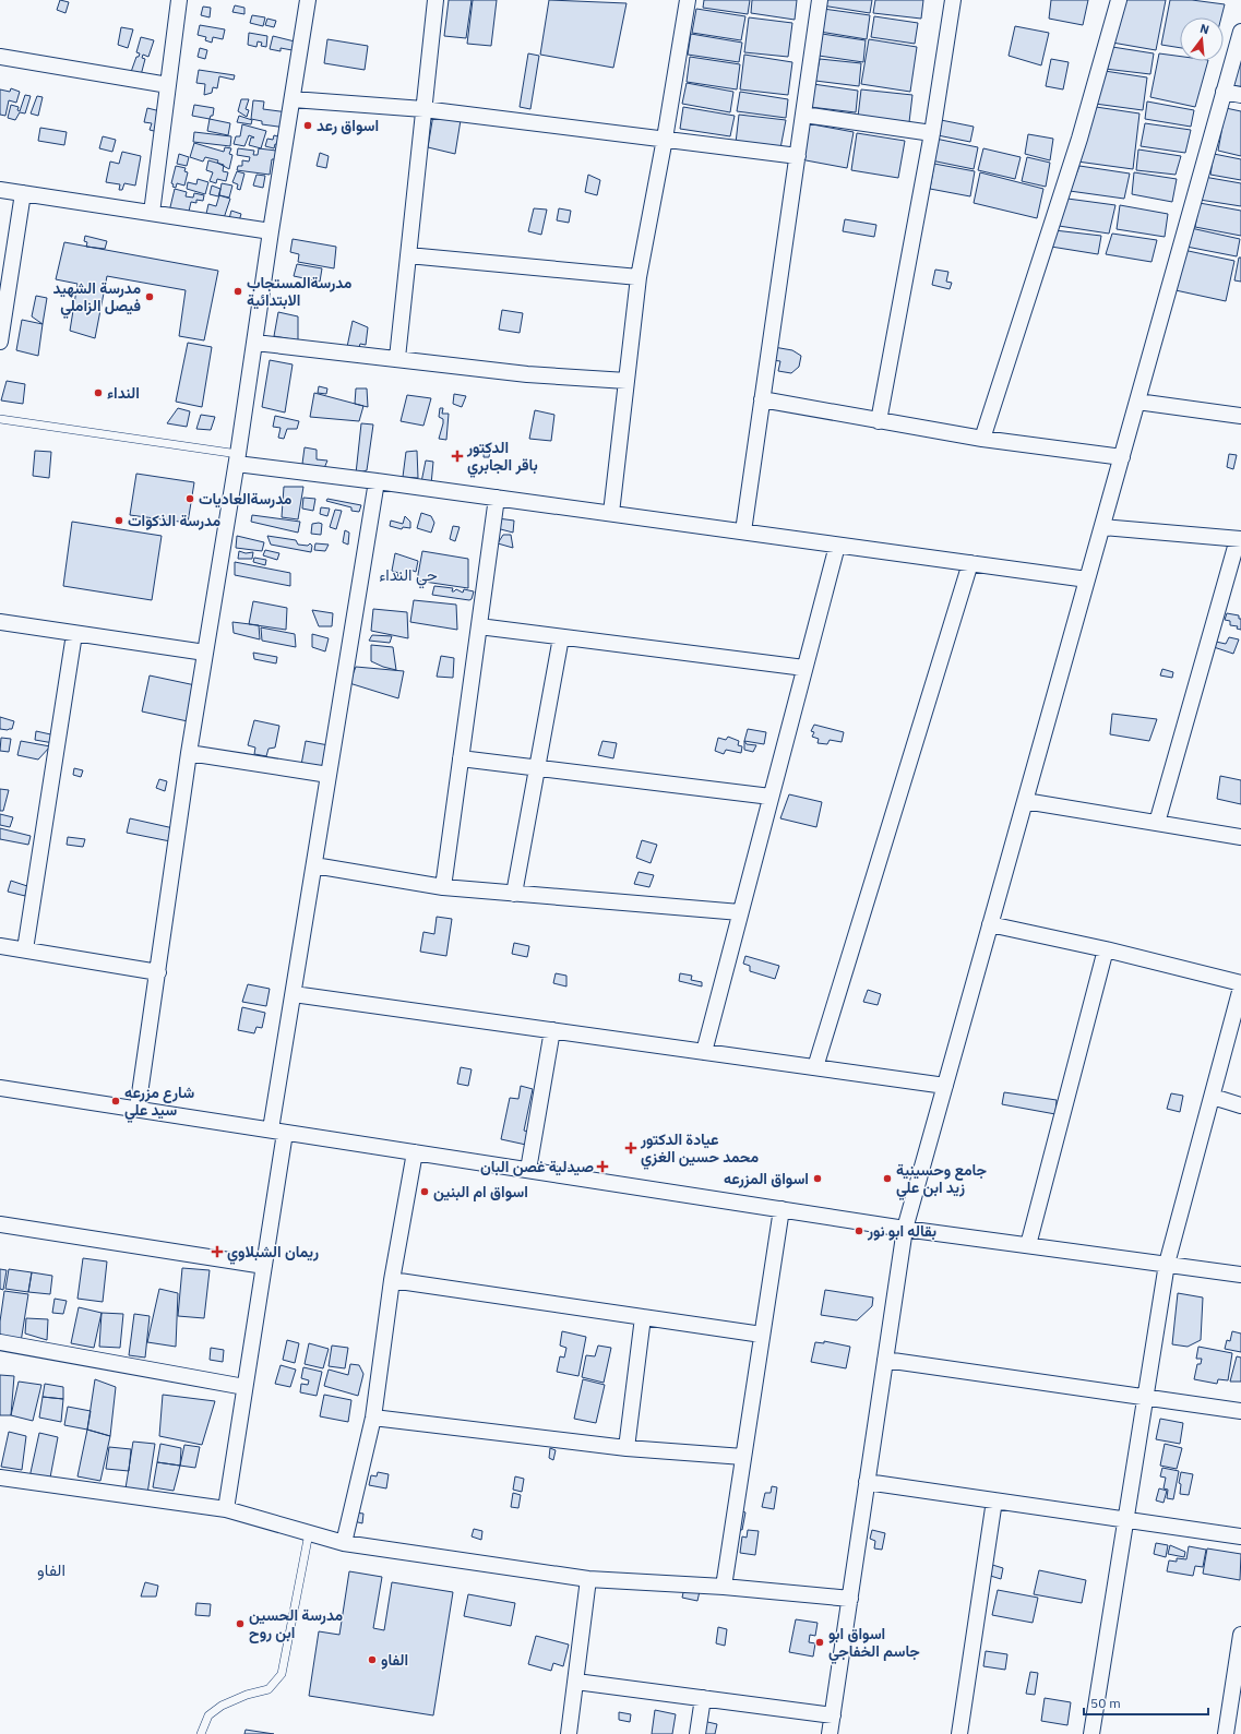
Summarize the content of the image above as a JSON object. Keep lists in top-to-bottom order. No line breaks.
{"districts":["حي النداء","الفاو"],"places":{"other":["اسواق رعد","مدرسةالمستجاب الابتدائية","مدرسة الشهيد فيصل الزاملي","النداء","مدرسةالعاديات","مدرسة الذكوات","شارع مزرعه سيد علي","اسواق المزرعه","جامع وحسينية زيد ابن علي","اسواق ام البنين","بقاله ابو نور","مدرسة الحسين ابن روح","اسواق ابو جاسم الخفاجي","الفاو"],"health":["الدكتور باقر الجابري","عيادة الدكتور محمد حسين الغزي","صيدلية غصن البان","ريمان الشبلاوي"]},"scale_bar":"50 m","north":"top"}
